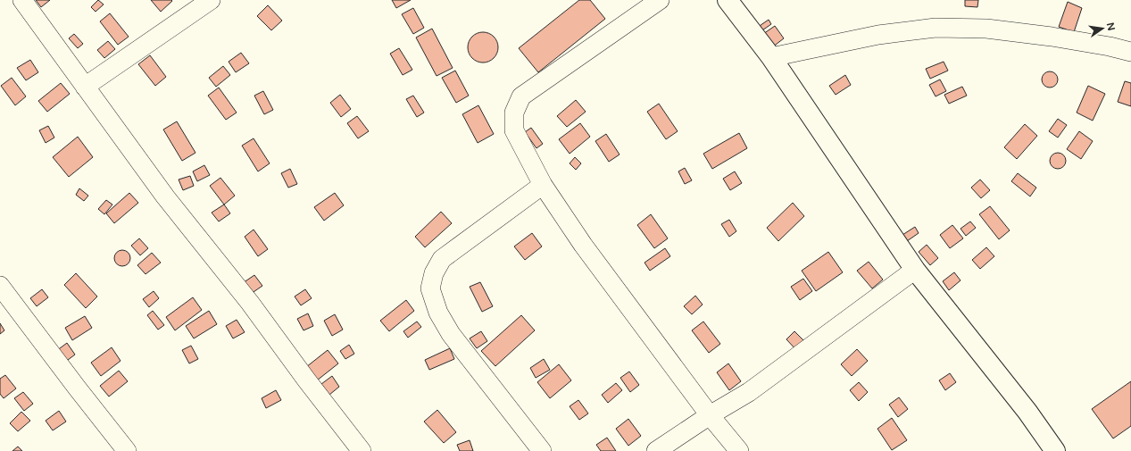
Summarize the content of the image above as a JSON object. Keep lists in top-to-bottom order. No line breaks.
{"north":"right"}
